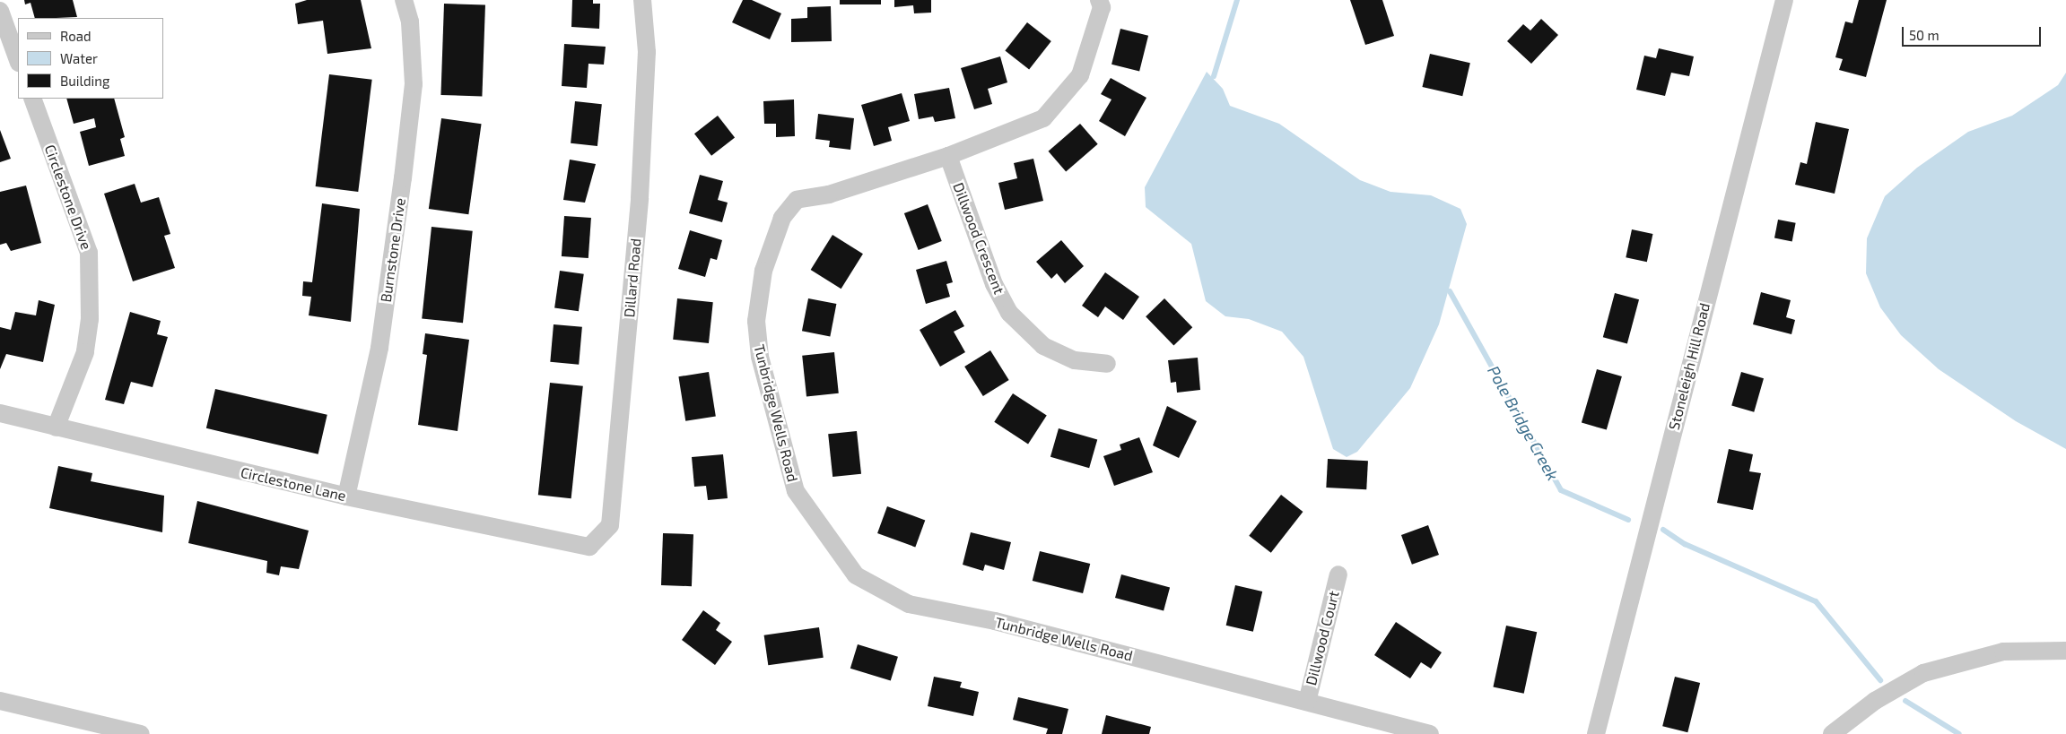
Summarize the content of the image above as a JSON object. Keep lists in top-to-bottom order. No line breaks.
{"streets":{"street":["Circlestone Drive","Dillwood Crescent","Burnstone Drive","Dillard Road","Stoneleigh Hill Road","Tunbridge Wells Road","Circlestone Lane","Dillwood Court"]},"crossings":[["Circlestone Drive","Circlestone Lane"],["Dillwood Crescent","Tunbridge Wells Road"],["Burnstone Drive","Circlestone Lane"],["Dillard Road","Circlestone Lane"],["Tunbridge Wells Road","Dillwood Court"]],"water":["Pole Bridge Creek"],"legend":["Road","Water","Building"],"scale_bar":"50 m"}
